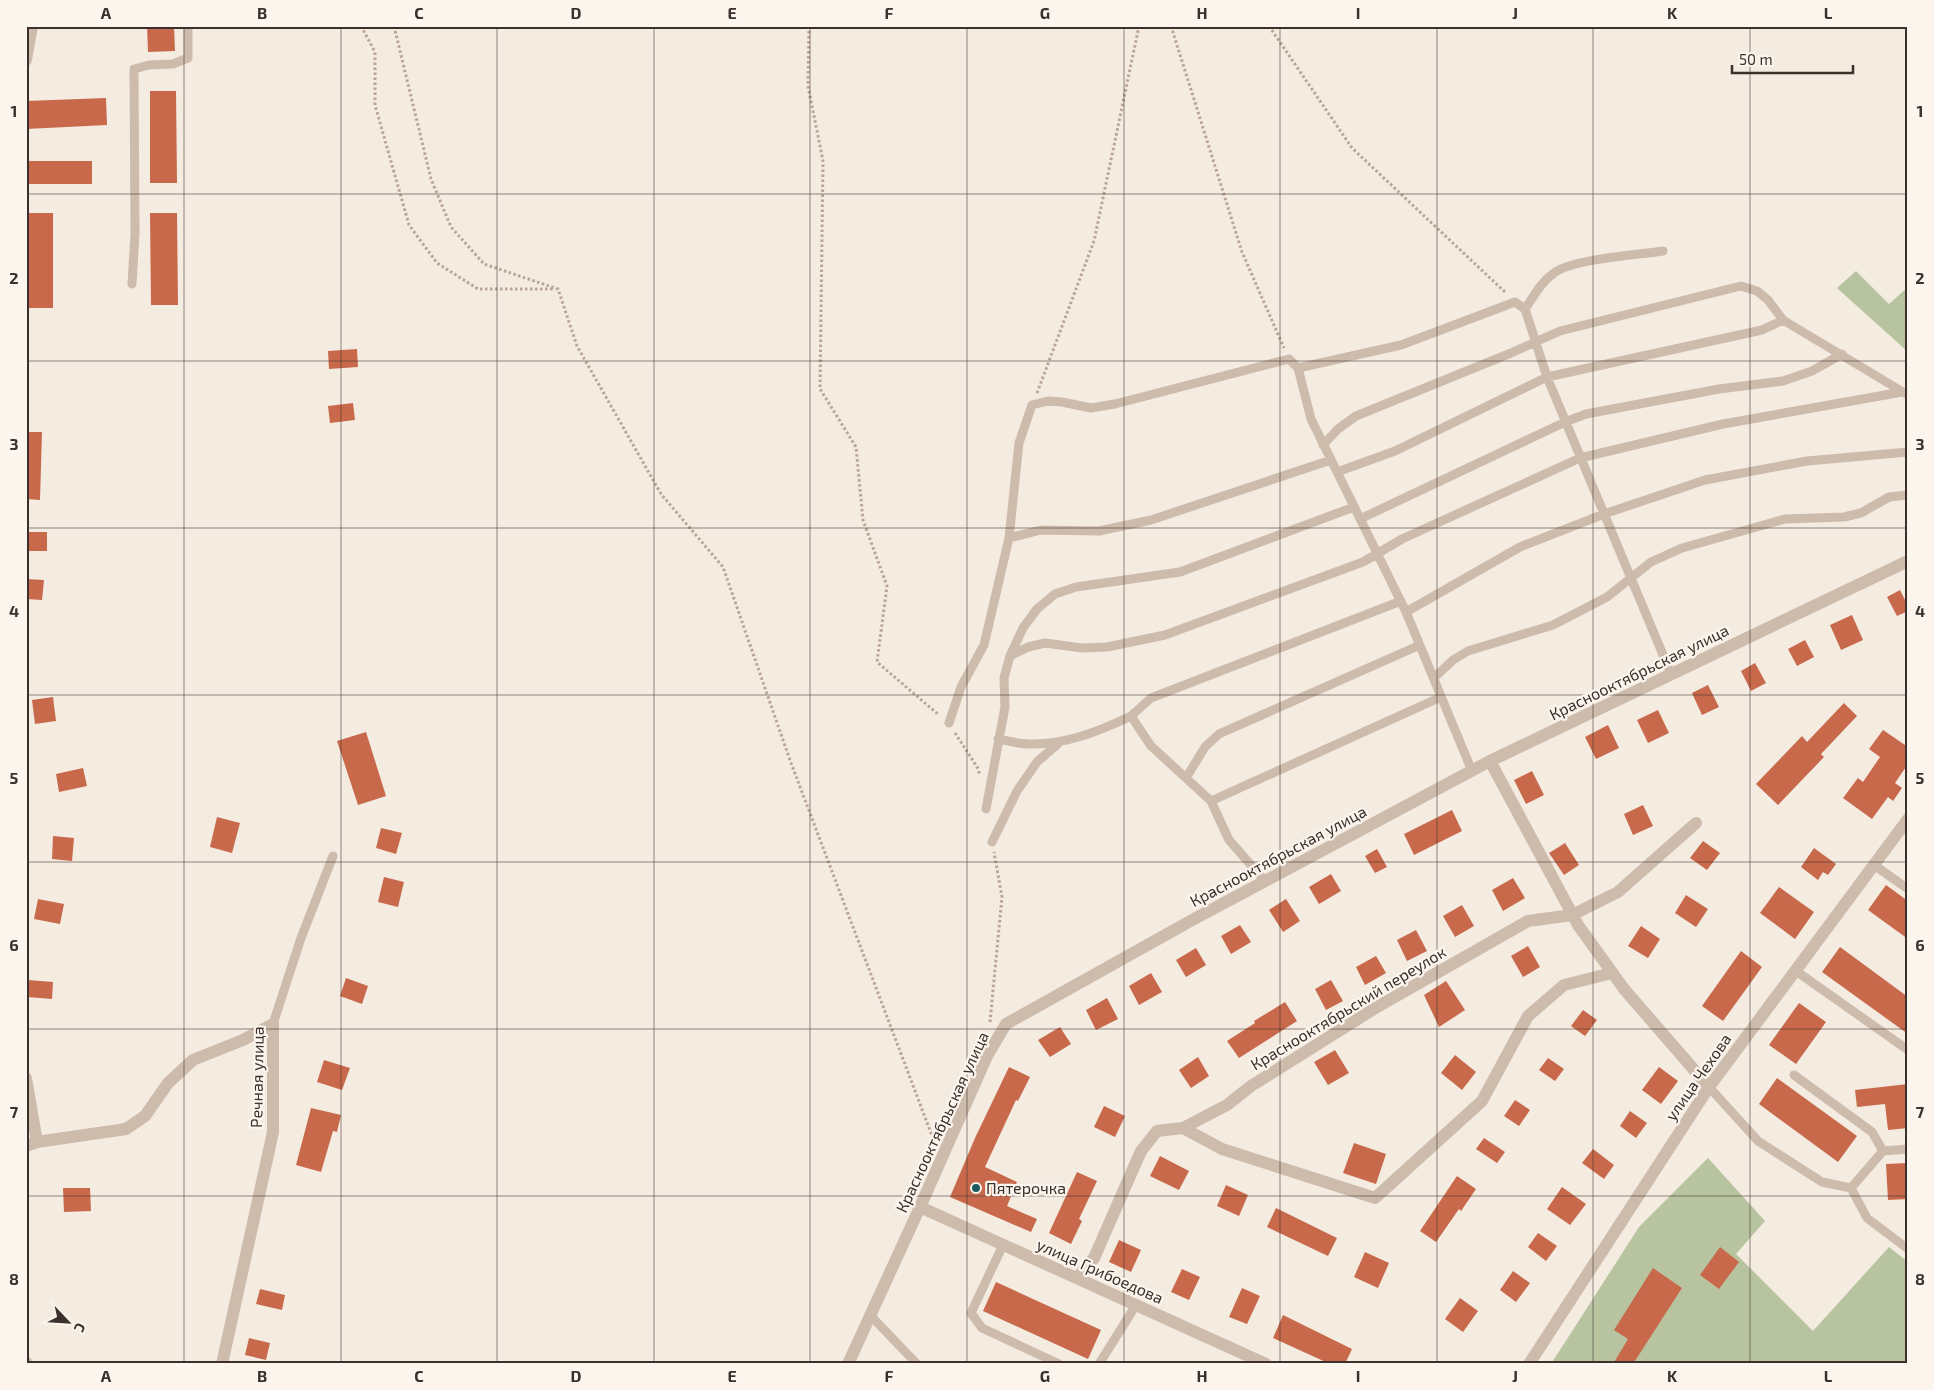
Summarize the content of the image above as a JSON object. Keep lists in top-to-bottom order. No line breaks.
{"streets":{"street":["Краснооктябрьская улица","Краснооктябрьский переулок","Речная улица","улица Чехова","улица Грибоедова"]},"crossings":[["Краснооктябрьская улица","улица Грибоедова"],["Краснооктябрьский переулок","улица Грибоедова"]],"places":["Пятерочка"],"scale_bar":"50 m","north":"bottom right","grid":{"columns":["A","B","C","D","E","F","G","H","I","J","K","L"],"rows":["1","2","3","4","5","6","7","8"]}}
